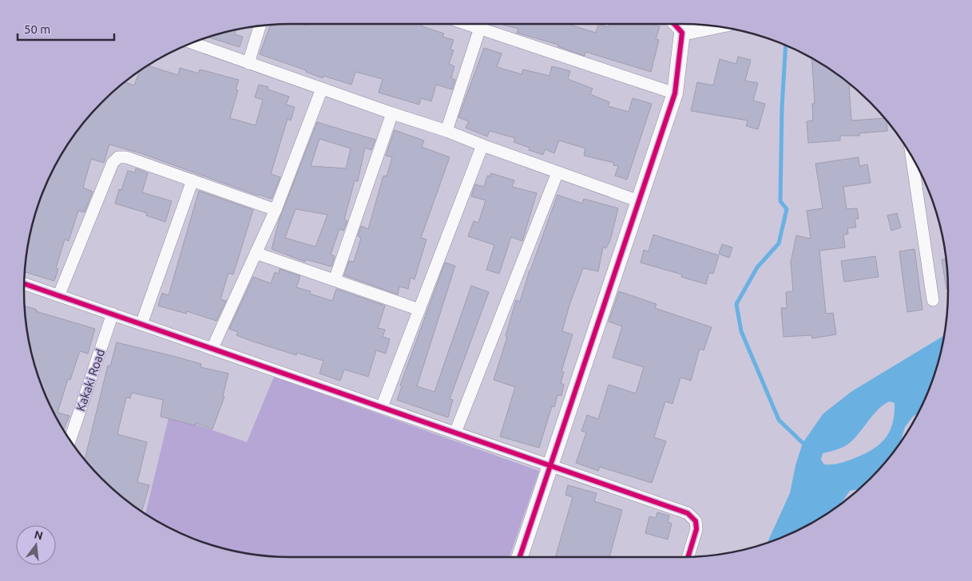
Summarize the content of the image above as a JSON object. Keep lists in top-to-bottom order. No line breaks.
{"streets":{"street":["Kakaki Road"]},"scale_bar":"50 m","north":"top"}
